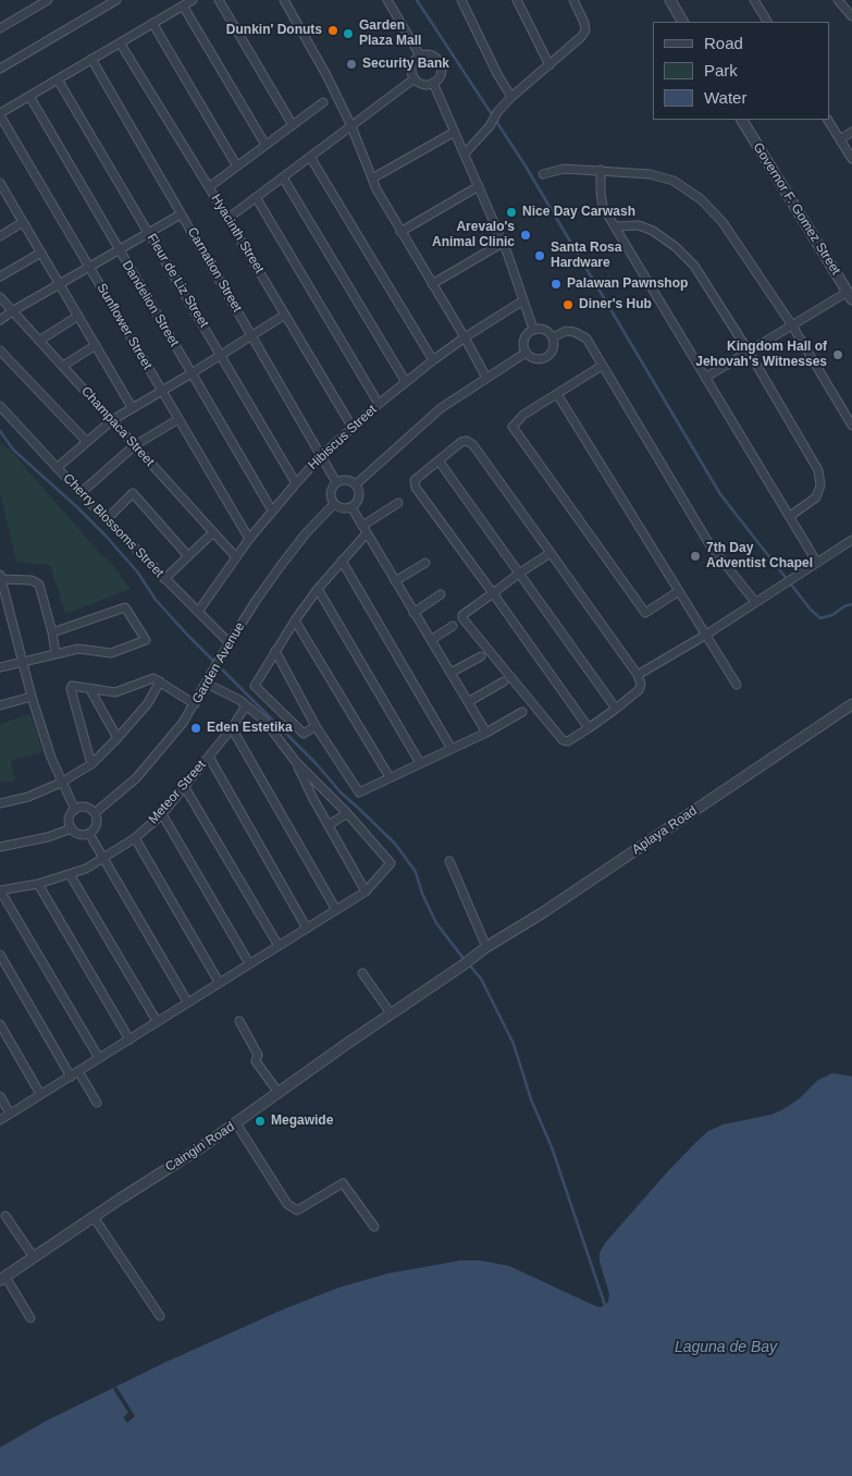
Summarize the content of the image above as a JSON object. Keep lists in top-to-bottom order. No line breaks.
{"streets":{"street":["Governor F. Gomez Street","Hyacinth Street","Carnation Street","Fleur de Liz Street","Dandelion Street","Sunflower Street","Champaca Street","Hibiscus Street","Cherry Blossoms Street","Garden Avenue","Meteor Street","Aplaya Road","Caingin Road"]},"crossings":[["Hyacinth Street","Hibiscus Street"],["Carnation Street","Hibiscus Street"],["Carnation Street","Garden Avenue"],["Fleur de Liz Street","Hibiscus Street"],["Dandelion Street","Hibiscus Street"],["Sunflower Street","Hibiscus Street"],["Champaca Street","Hibiscus Street"],["Hibiscus Street","Cherry Blossoms Street"],["Cherry Blossoms Street","Garden Avenue"],["Aplaya Road","Caingin Road"]],"water":["Laguna de Bay"],"places":["Dunkin' Donuts","Garden Plaza Mall","Security Bank","Nice Day Carwash","Arevalo's Animal Clinic","Santa Rosa Hardware","Palawan Pawnshop","Diner's Hub","Kingdom Hall of Jehovah's Witnesses","7th Day Adventist Chapel","Eden Estetika","Megawide"],"legend":["Road","Park","Water"]}
